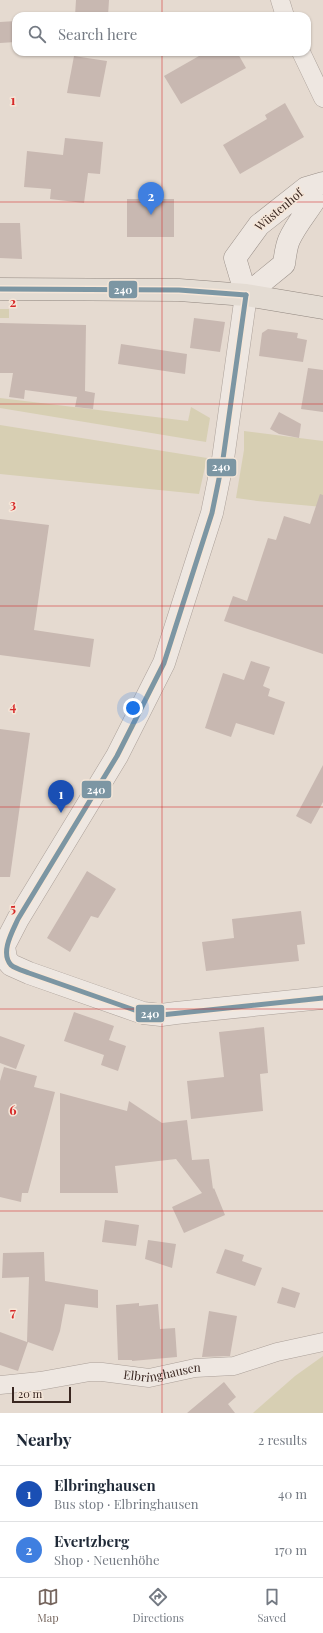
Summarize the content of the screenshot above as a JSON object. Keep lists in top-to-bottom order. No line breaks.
{"streets":{"street":["Wüstenhof","Elbringhausen"]},"lines":["transit line 240"],"scale_bar":"20 m","page":{"search":"Search here","pins":["2","1"],"scale":"20 m","heading":["Nearby","2 results"],"list":[{"mark":"1","name":"Elbringhausen","note":"Bus stop · Elbringhausen","value":"40 m"},{"mark":"2","name":"Evertzberg","note":"Shop · Neuenhöhe","value":"170 m"}],"nav":["Map","Directions","Saved"]},"grid":{"rows":["1","2","3","4","5","6","7"]}}
